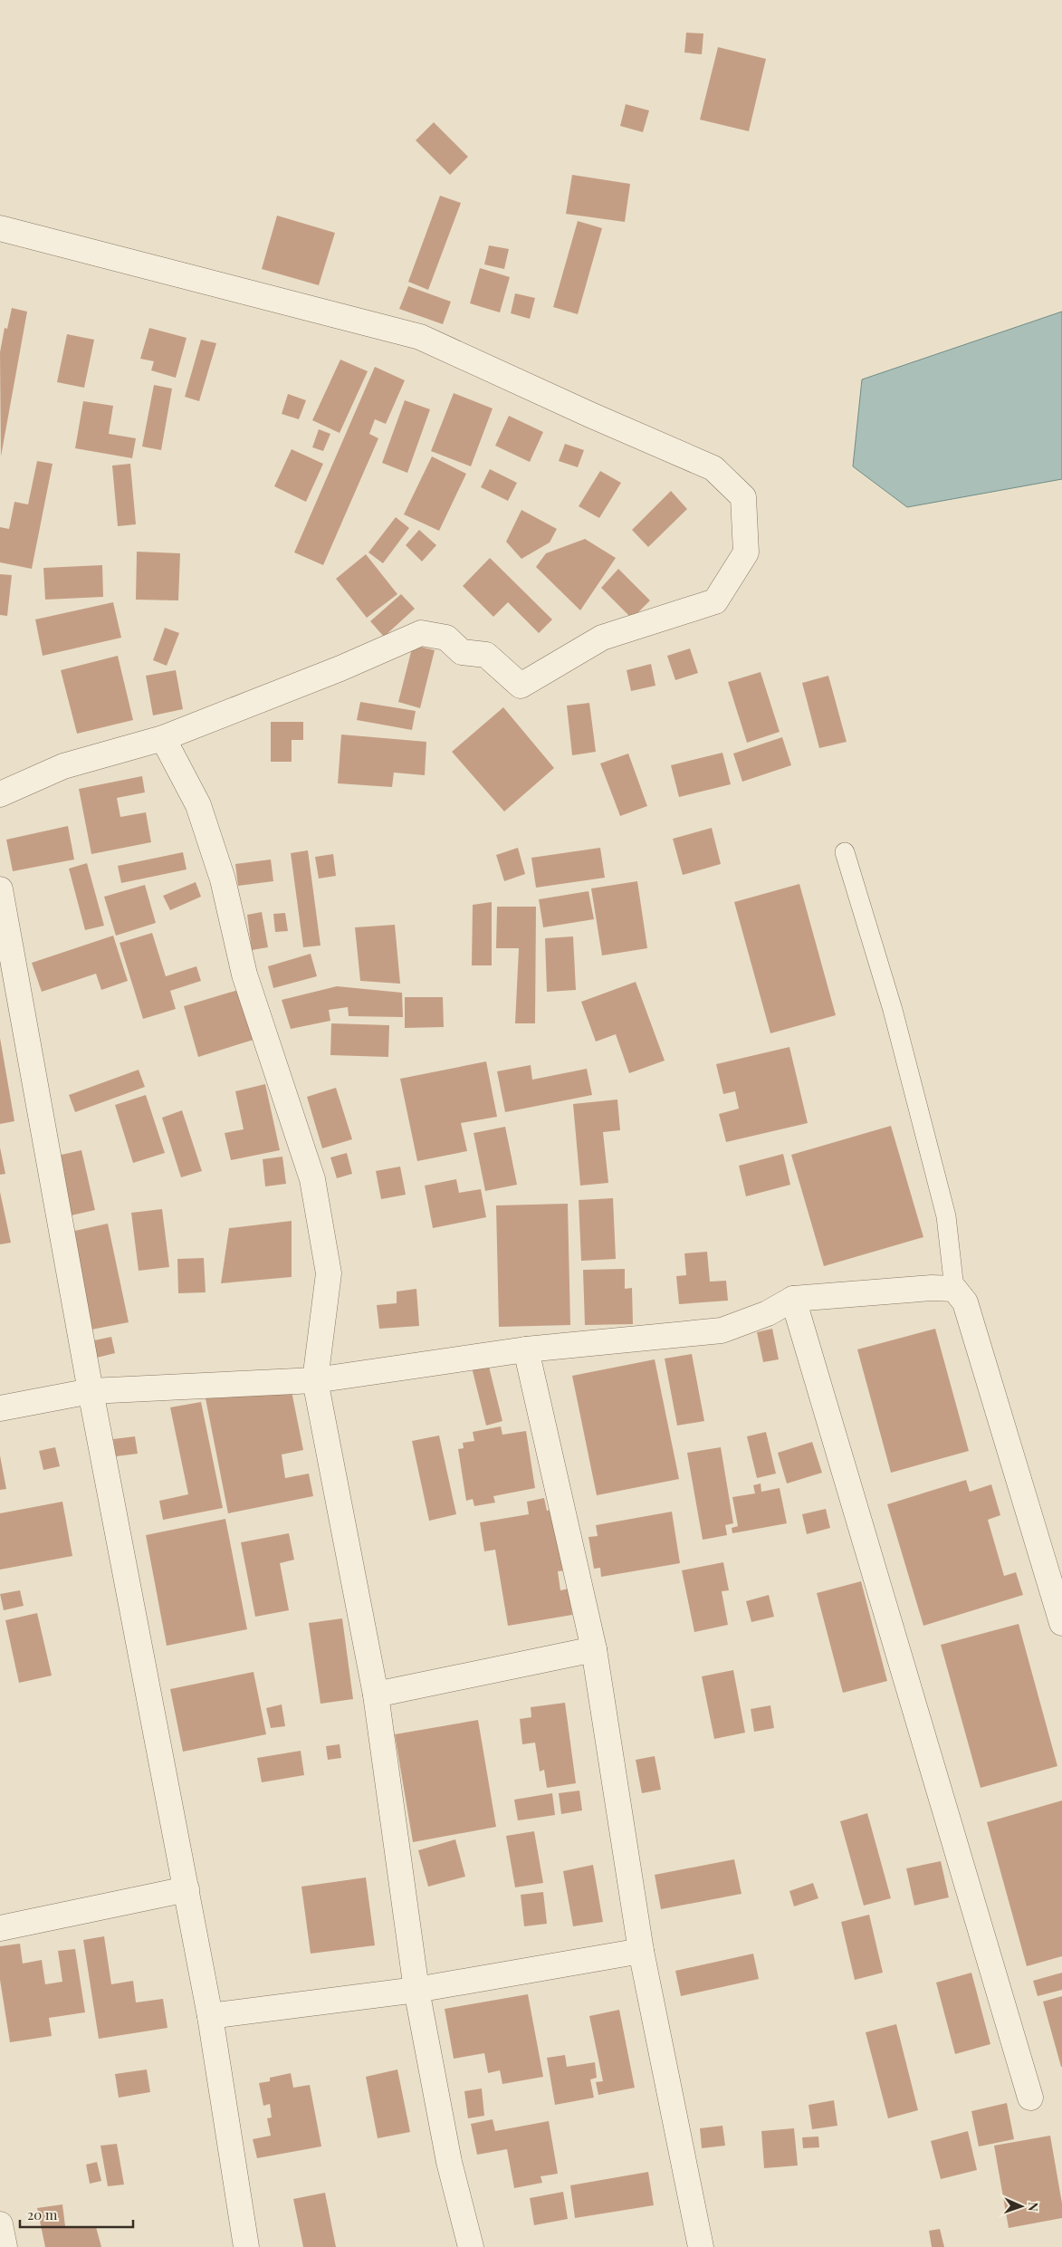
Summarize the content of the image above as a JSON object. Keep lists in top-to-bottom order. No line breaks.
{"scale_bar":"20 m","north":"right"}
